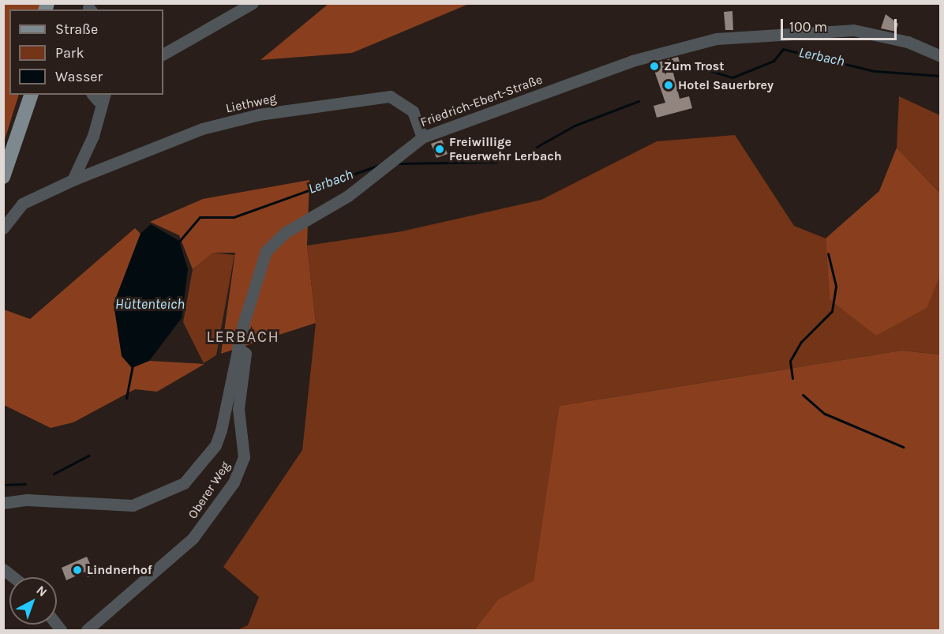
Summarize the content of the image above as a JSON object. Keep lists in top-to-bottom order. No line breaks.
{"streets":{"street":["Friedrich-Ebert-Straße","Liethweg","Oberer Weg"]},"crossings":[["Friedrich-Ebert-Straße","Liethweg"],["Friedrich-Ebert-Straße","Oberer Weg"]],"districts":["LERBACH"],"water":["Lerbach","Hüttenteich"],"places":["Zum Trost","Hotel Sauerbrey","Freiwillige Feuerwehr Lerbach","Lindnerhof"],"legend":["Straße","Park","Wasser"],"scale_bar":"100 m","north":"top right"}
